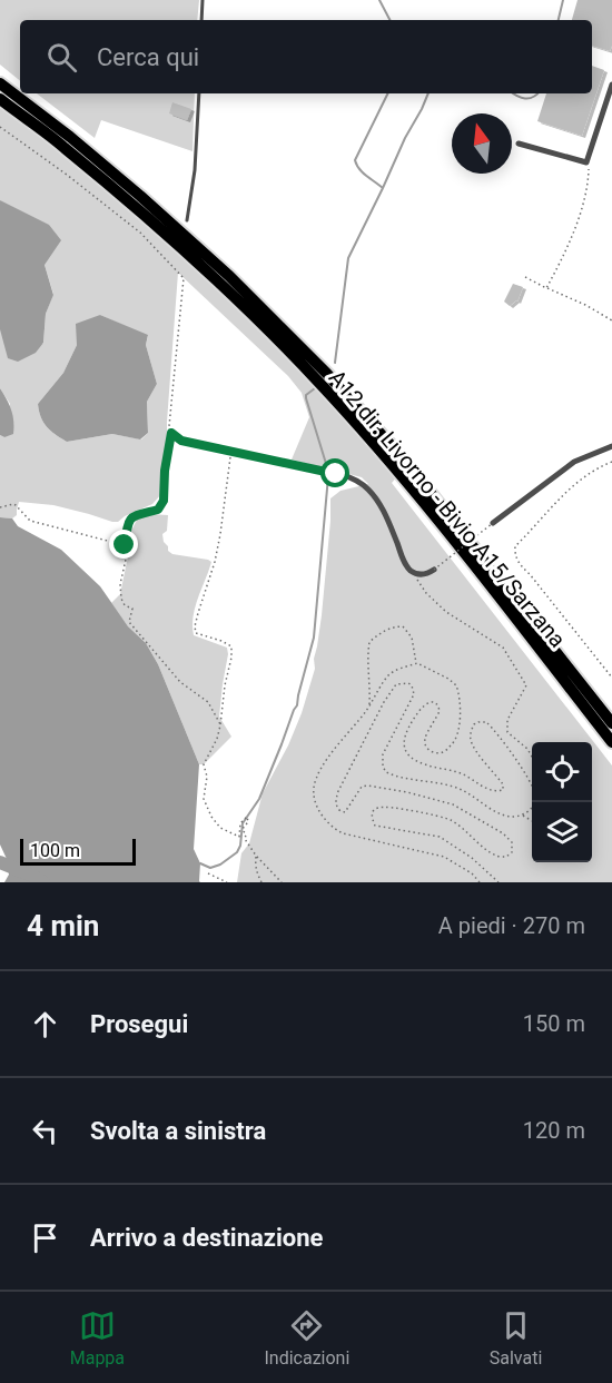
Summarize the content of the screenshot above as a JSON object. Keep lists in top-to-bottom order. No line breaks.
{"streets":{"highway":["A12 dir. Livorno - Bivio A15/Sarzana"]},"scale_bar":"100 m","north":"top","page":{"search":"Cerca qui","scale":"100 m","heading":["4 min","A piedi · 270 m"],"list":[["Prosegui","150 m"],["Svolta a sinistra","120 m"],"Arrivo a destinazione"],"nav":["Mappa","Indicazioni","Salvati"]}}
